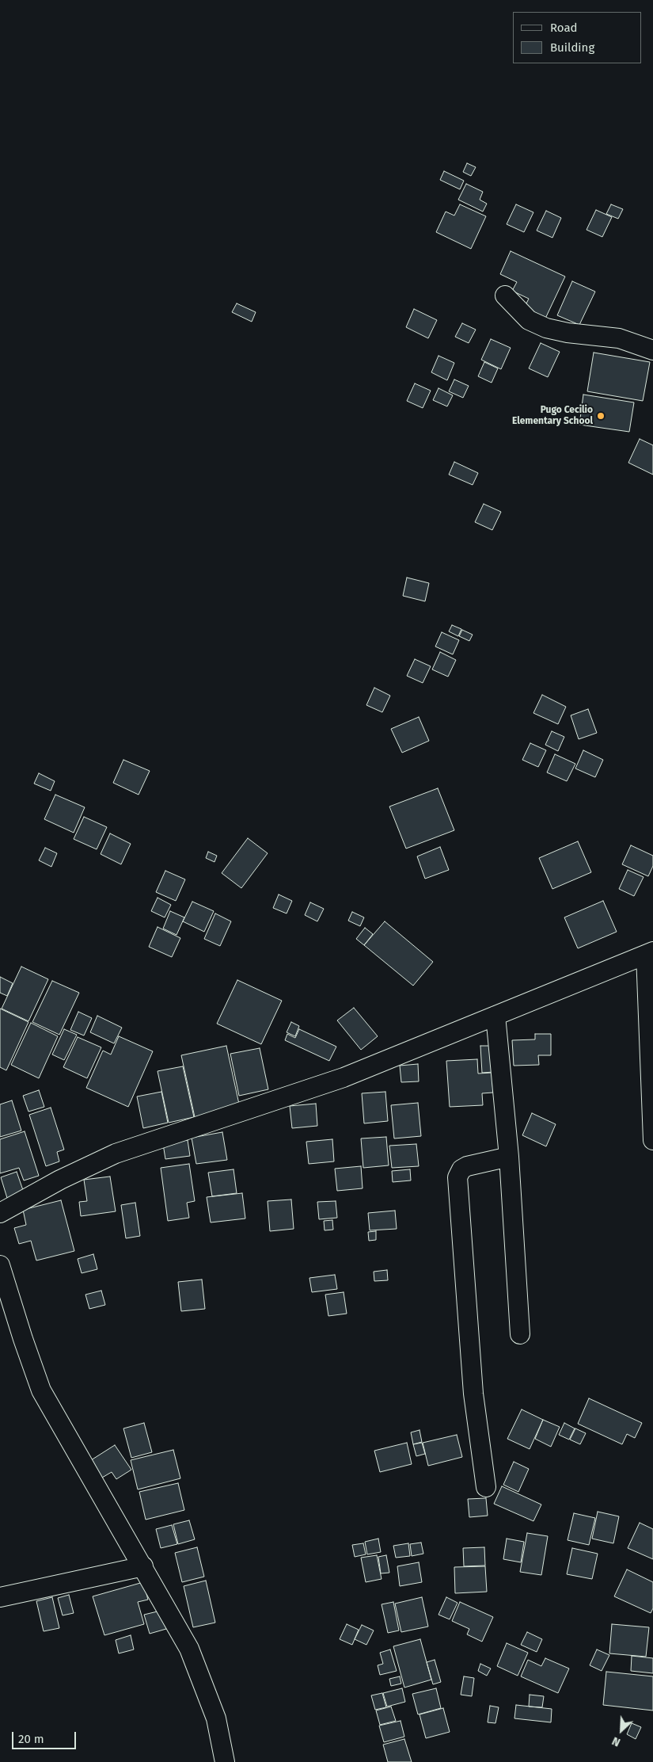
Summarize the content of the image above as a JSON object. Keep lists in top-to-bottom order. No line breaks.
{"places":["Pugo Cecilio Elementary School"],"legend":["Road","Building"],"scale_bar":"20 m","north":"bottom left"}
